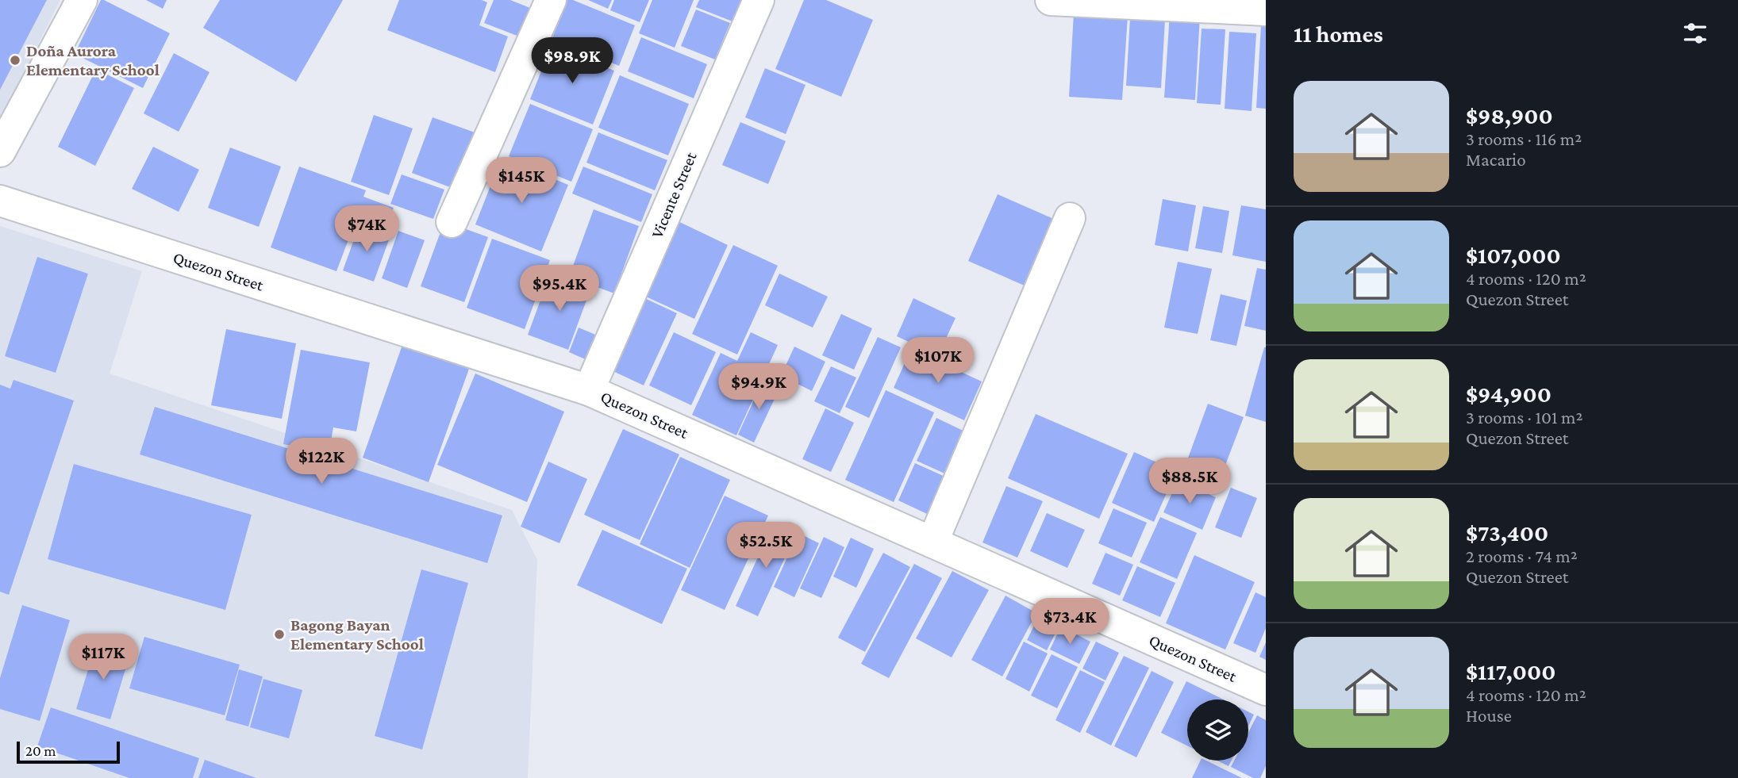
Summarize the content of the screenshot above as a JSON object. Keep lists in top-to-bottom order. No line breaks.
{"streets":{"street":["Vicente Street","Quezon Street"]},"crossings":[["Vicente Street","Quezon Street"]],"places":["Doña Aurora Elementary School","Bagong Bayan Elementary School"],"scale_bar":"20 m","page":{"heading":"11 homes","price":["$98.9K","$145K","$74K","$95.4K","$107K","$94.9K","$122K","$88.5K","$52.5K","$73.4K","$117K"],"list":[{"name":"$98,900","note":"3 rooms · 116 m² · Macario"},{"name":"$107,000","note":"4 rooms · 120 m² · Quezon Street"},{"name":"$94,900","note":"3 rooms · 101 m² · Quezon Street"},{"name":"$73,400","note":"2 rooms · 74 m² · Quezon Street"},{"name":"$117,000","note":"4 rooms · 120 m² · House"}],"scale":"20 m"}}
